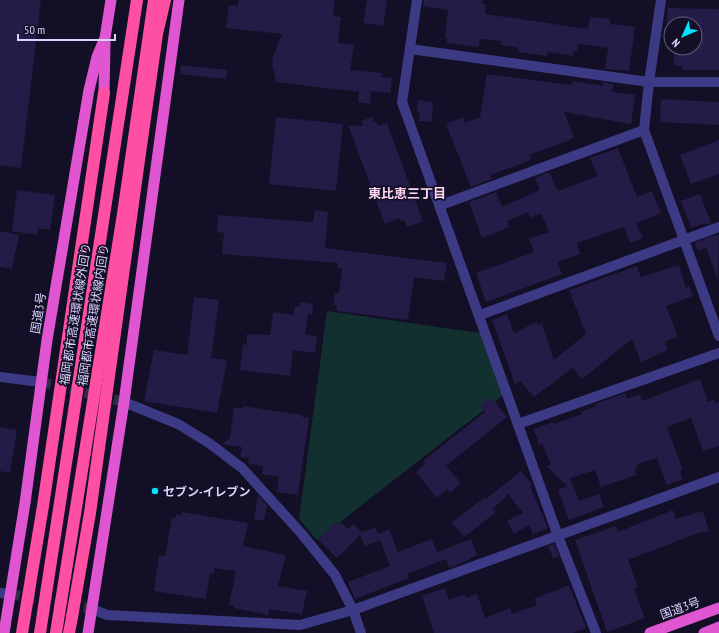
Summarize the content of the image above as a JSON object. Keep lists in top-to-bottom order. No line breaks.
{"streets":{"highway":["国道3号","福岡都市高速環状線外回り","福岡都市高速環状線内回り"]},"districts":["東比恵三丁目"],"places":["セブン-イレブン"],"scale_bar":"50 m","north":"bottom left"}
